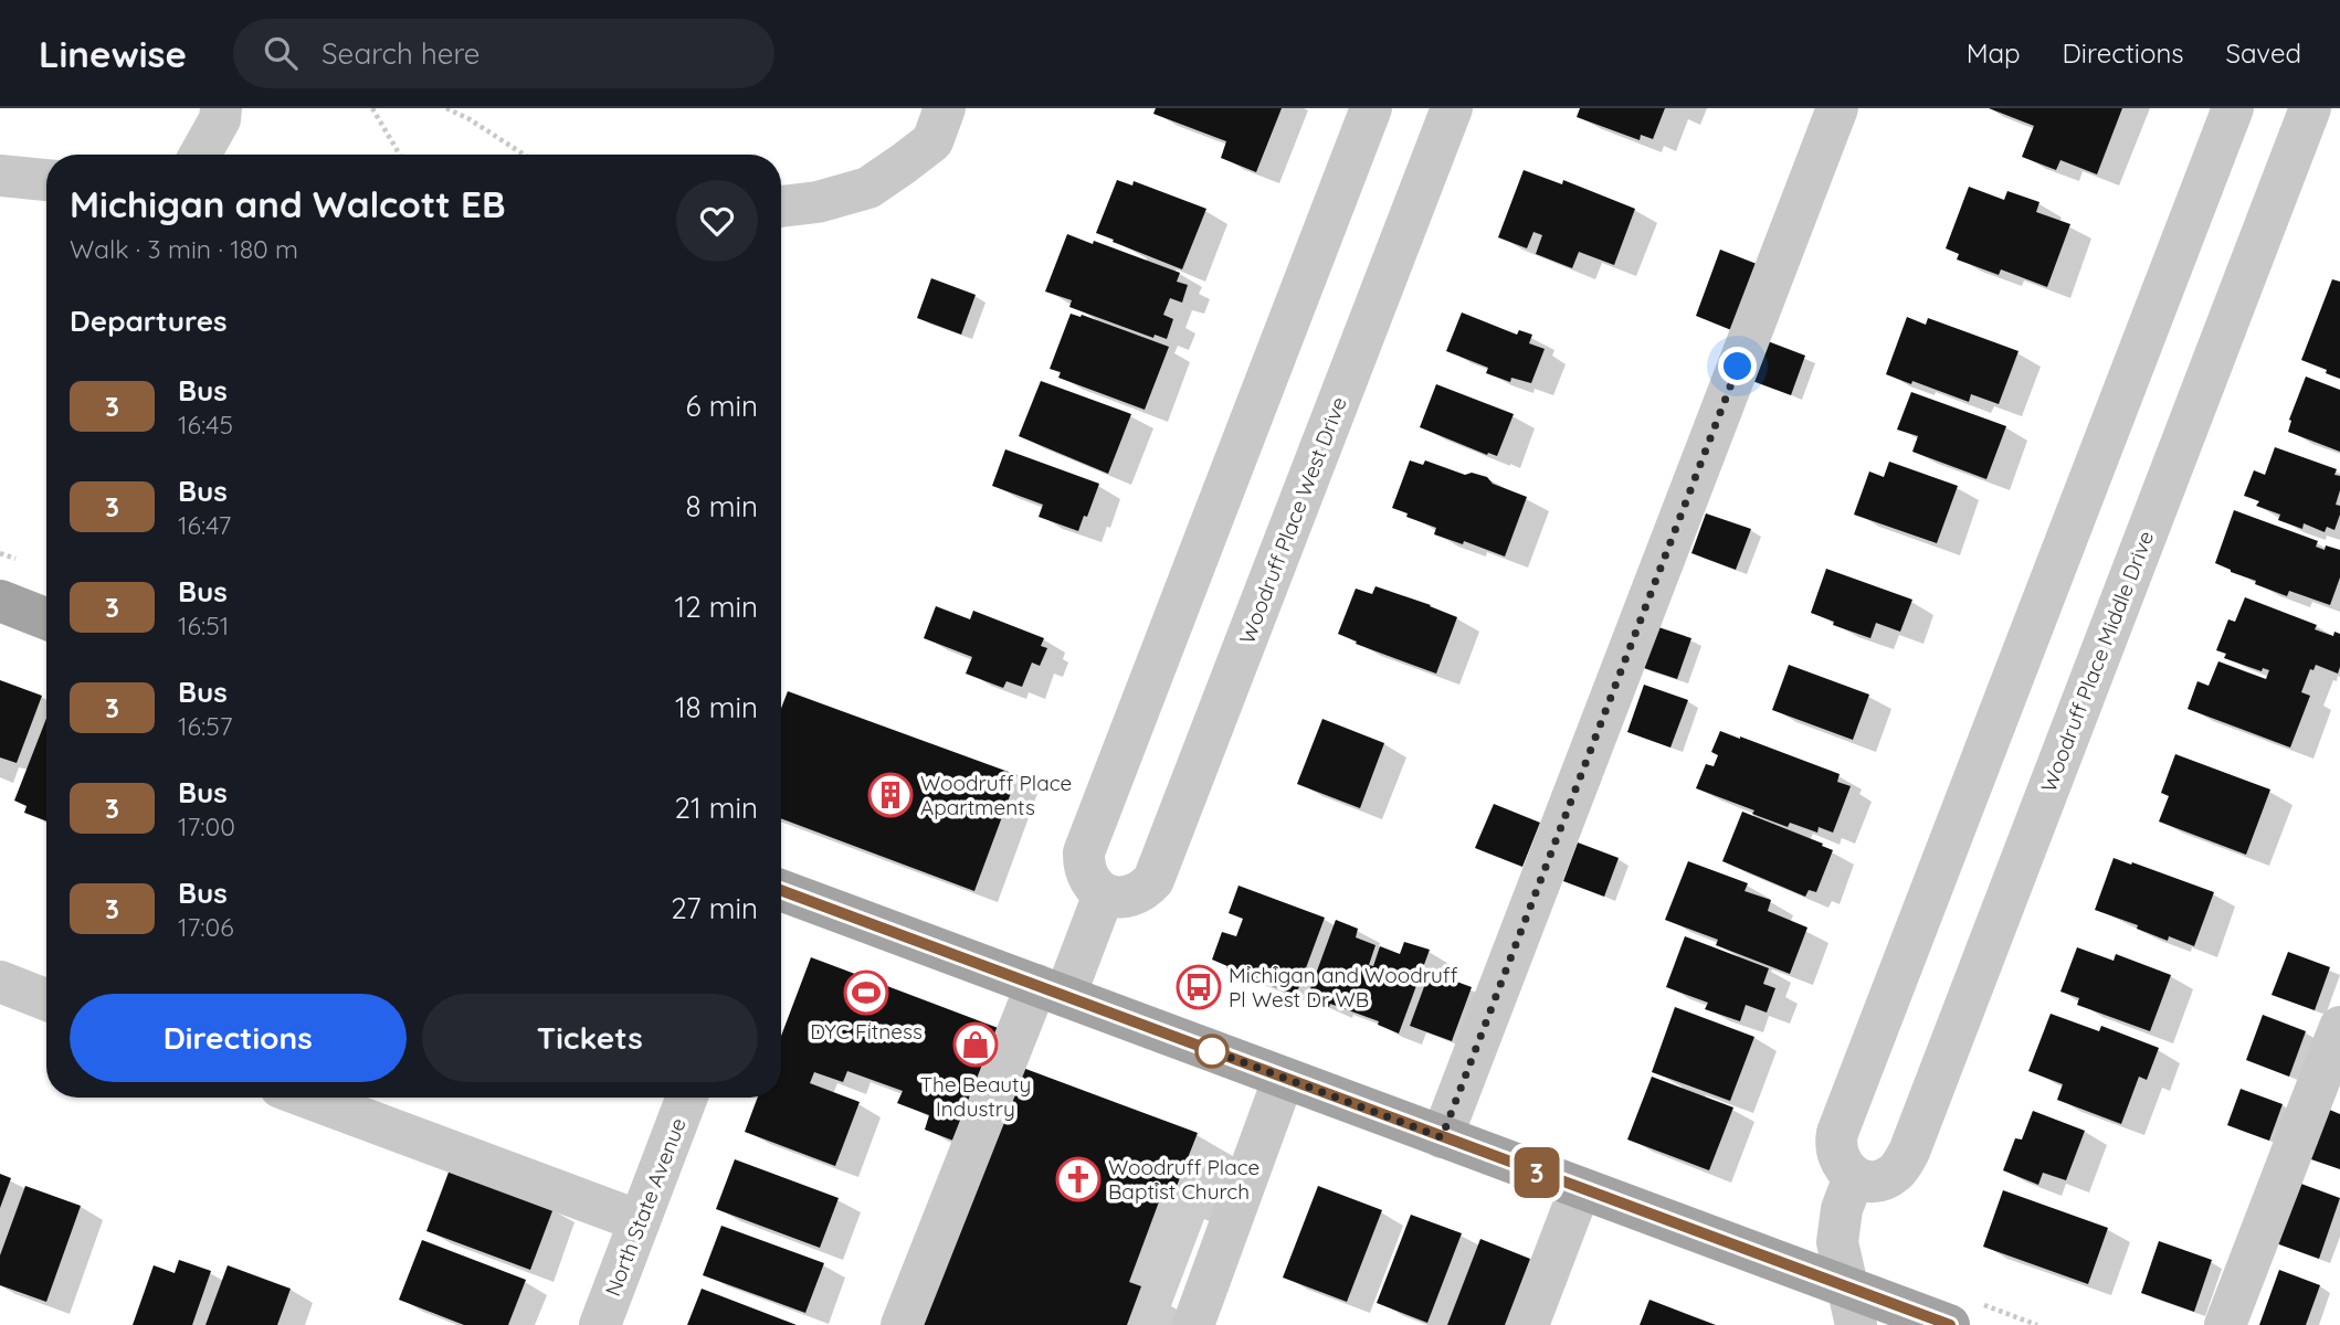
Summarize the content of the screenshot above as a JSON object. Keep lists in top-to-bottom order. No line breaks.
{"streets":{"street":["Woodruff Place West Drive","Woodruff Place Middle Drive","North State Avenue"]},"places":{"building":["Woodruff Place Apartments"],"bus stop":["Michigan and Woodruff Pl West Dr WB"],"sports":["DYC Fitness"],"shop":["The Beauty Industry"],"church":["Woodruff Place Baptist Church"]},"lines":["bus line 3"],"page":{"header":"Linewise","search":"Search here","nav":["Map","Directions","Saved"],"on_map":"3","heading":[["Michigan and Walcott EB","Walk · 3 min · 180 m"],"Departures"],"list":[{"mark":"3","name":"Bus","note":"16:45","value":"6 min"},{"mark":"3","name":"Bus","note":"16:47","value":"8 min"},{"mark":"3","name":"Bus","note":"16:51","value":"12 min"},{"mark":"3","name":"Bus","note":"16:57","value":"18 min"},{"mark":"3","name":"Bus","note":"17:00","value":"21 min"},{"mark":"3","name":"Bus","note":"17:06","value":"27 min"}],"buttons":["Directions","Tickets"]}}
